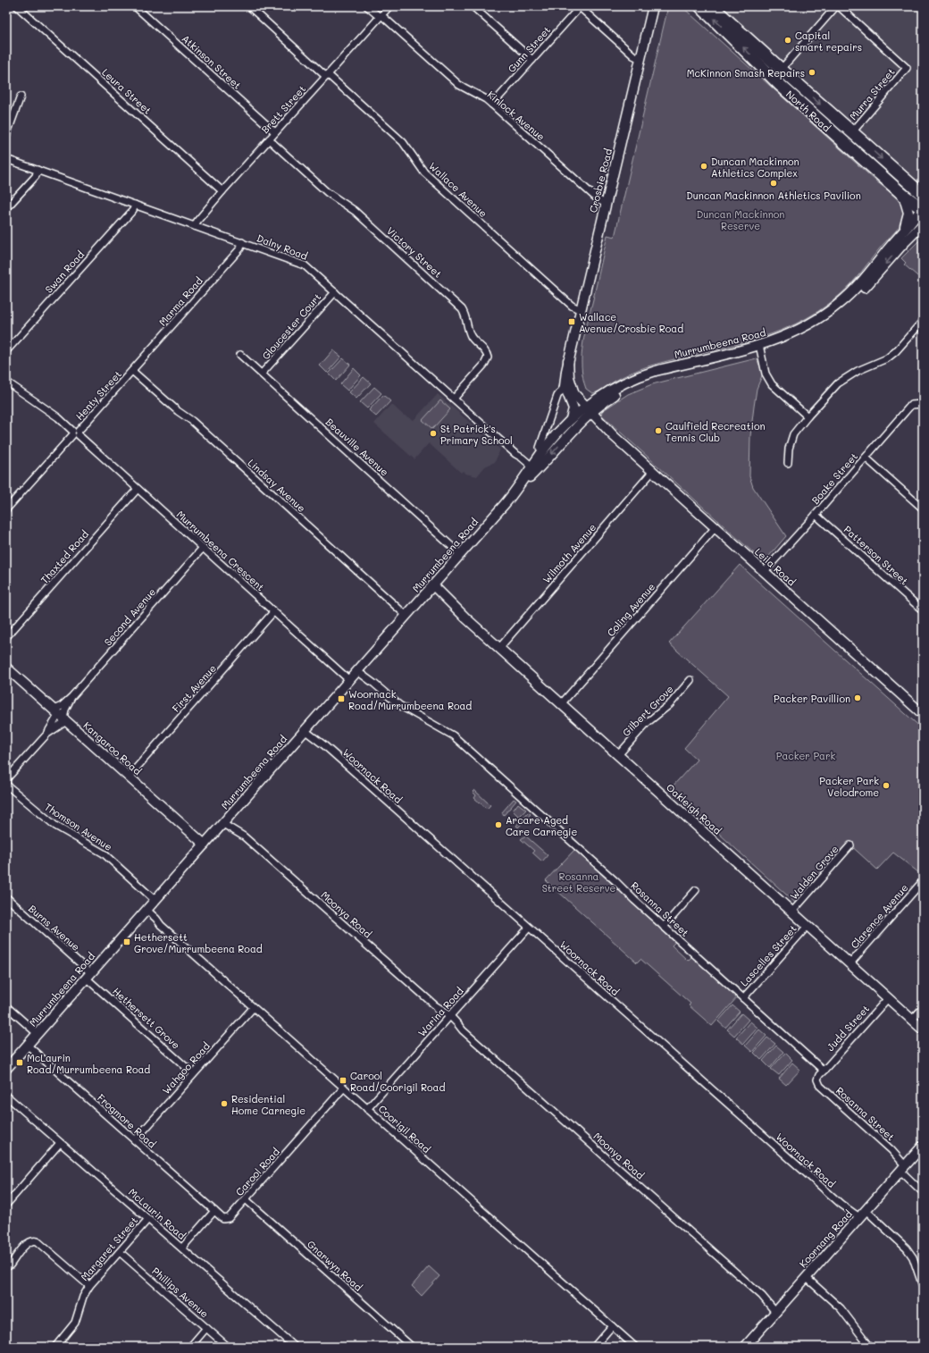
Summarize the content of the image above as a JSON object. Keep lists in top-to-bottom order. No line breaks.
{"streets":{"highway":["North Road"],"street":["Gunn Street","Atkinson Street","Leura Street","Murra Street","Brett Street","Kinlock Avenue","Crosbie Road","Wallace Avenue","Dalny Road","Victory Street","Swan Road","Marma Road","Gloucester Court","Murrumbeena Road","Henty Street","Beauville Avenue","Boake Street","Lindsay Avenue","Murrumbeena Crescent","Wilmoth Avenue","Patterson Street","Thaxted Road","Leila Road","Coling Avenue","Second Avenue","First Avenue","Gilbert Grove","Kangaroo Road","Woornack Road","Oakleigh Road","Thomson Avenue","Walden Grove","Rosanna Street","Moonya Road","Clarence Avenue","Burns Avenue","Lascelles Street","Warina Road","Hethersett Grove","Judd Street","Wahgoo Road","Frogmore Road","Coorigil Road","Carool Road","McLaurin Road","Koornang Road","Margaret Street","Gnarwyn Road","Phillips Avenue"]},"crossings":[["Gunn Street","Kinlock Avenue"],["Atkinson Street","Brett Street"],["Leura Street","Brett Street"],["Murra Street","North Road"],["Brett Street","Kinlock Avenue"],["Brett Street","Wallace Avenue"],["Brett Street","Dalny Road"],["Brett Street","Victory Street"],["North Road","Murrumbeena Road"],["Kinlock Avenue","Crosbie Road"],["Crosbie Road","Wallace Avenue"],["Crosbie Road","Leila Road"],["Dalny Road","Victory Street"],["Dalny Road","Swan Road"],["Dalny Road","Marma Road"],["Dalny Road","Gloucester Court"],["Dalny Road","Murrumbeena Road"],["Marma Road","Henty Street"],["Marma Road","Lindsay Avenue"],["Gloucester Court","Beauville Avenue"],["Murrumbeena Road","Beauville Avenue"],["Murrumbeena Road","Lindsay Avenue"],["Murrumbeena Road","Murrumbeena Crescent"],["Murrumbeena Road","Leila Road"],["Murrumbeena Road","Kangaroo Road"],["Murrumbeena Road","Woornack Road"],["Murrumbeena Road","Oakleigh Road"],["Murrumbeena Road","Thomson Avenue"],["Murrumbeena Road","Rosanna Street"],["Murrumbeena Road","Moonya Road"],["Murrumbeena Road","Burns Avenue"],["Murrumbeena Road","Hethersett Grove"],["Murrumbeena Road","Frogmore Road"],["Murrumbeena Road","Coorigil Road"],["Henty Street","Lindsay Avenue"],["Henty Street","Murrumbeena Crescent"],["Boake Street","Patterson Street"],["Boake Street","Leila Road"],["Murrumbeena Crescent","Thaxted Road"],["Murrumbeena Crescent","Second Avenue"],["Murrumbeena Crescent","First Avenue"],["Wilmoth Avenue","Leila Road"],["Wilmoth Avenue","Oakleigh Road"],["Leila Road","Coling Avenue"],["Coling Avenue","Oakleigh Road"],["Second Avenue","Kangaroo Road"],["First Avenue","Kangaroo Road"],["Gilbert Grove","Oakleigh Road"],["Woornack Road","Warina Road"],["Woornack Road","Koornang Road"],["Oakleigh Road","Walden Grove"],["Oakleigh Road","Clarence Avenue"],["Oakleigh Road","Lascelles Street"],["Oakleigh Road","Judd Street"],["Rosanna Street","Lascelles Street"],["Rosanna Street","Judd Street"],["Rosanna Street","Koornang Road"],["Moonya Road","Warina Road"],["Moonya Road","Koornang Road"],["Burns Avenue","Hethersett Grove"],["Warina Road","Coorigil Road"],["Hethersett Grove","Wahgoo Road"],["Wahgoo Road","Frogmore Road"],["Wahgoo Road","Coorigil Road"],["Frogmore Road","Carool Road"],["Coorigil Road","Carool Road"],["Carool Road","Gnarwyn Road"],["McLaurin Road","Margaret Street"],["Margaret Street","Phillips Avenue"]],"parks":["Duncan Mackinnon Reserve","Packer Park","Rosanna Street Reserve"],"places":{"other":["Capital smart repairs","McKinnon Smash Repairs","Duncan Mackinnon Athletics Complex","Duncan Mackinnon Athletics Pavilion","Caulfield Recreation Tennis Club","St Patrick's Primary School","Packer Pavillion","Packer Park Velodrome","Arcare Aged Care Carnegie","Residential Home Carnegie"],"transit":["Wallace Avenue/Crosbie Road","Woornack Road/Murrumbeena Road","Hethersett Grove/Murrumbeena Road","McLaurin Road/Murrumbeena Road","Carool Road/Coorigil Road"]}}
